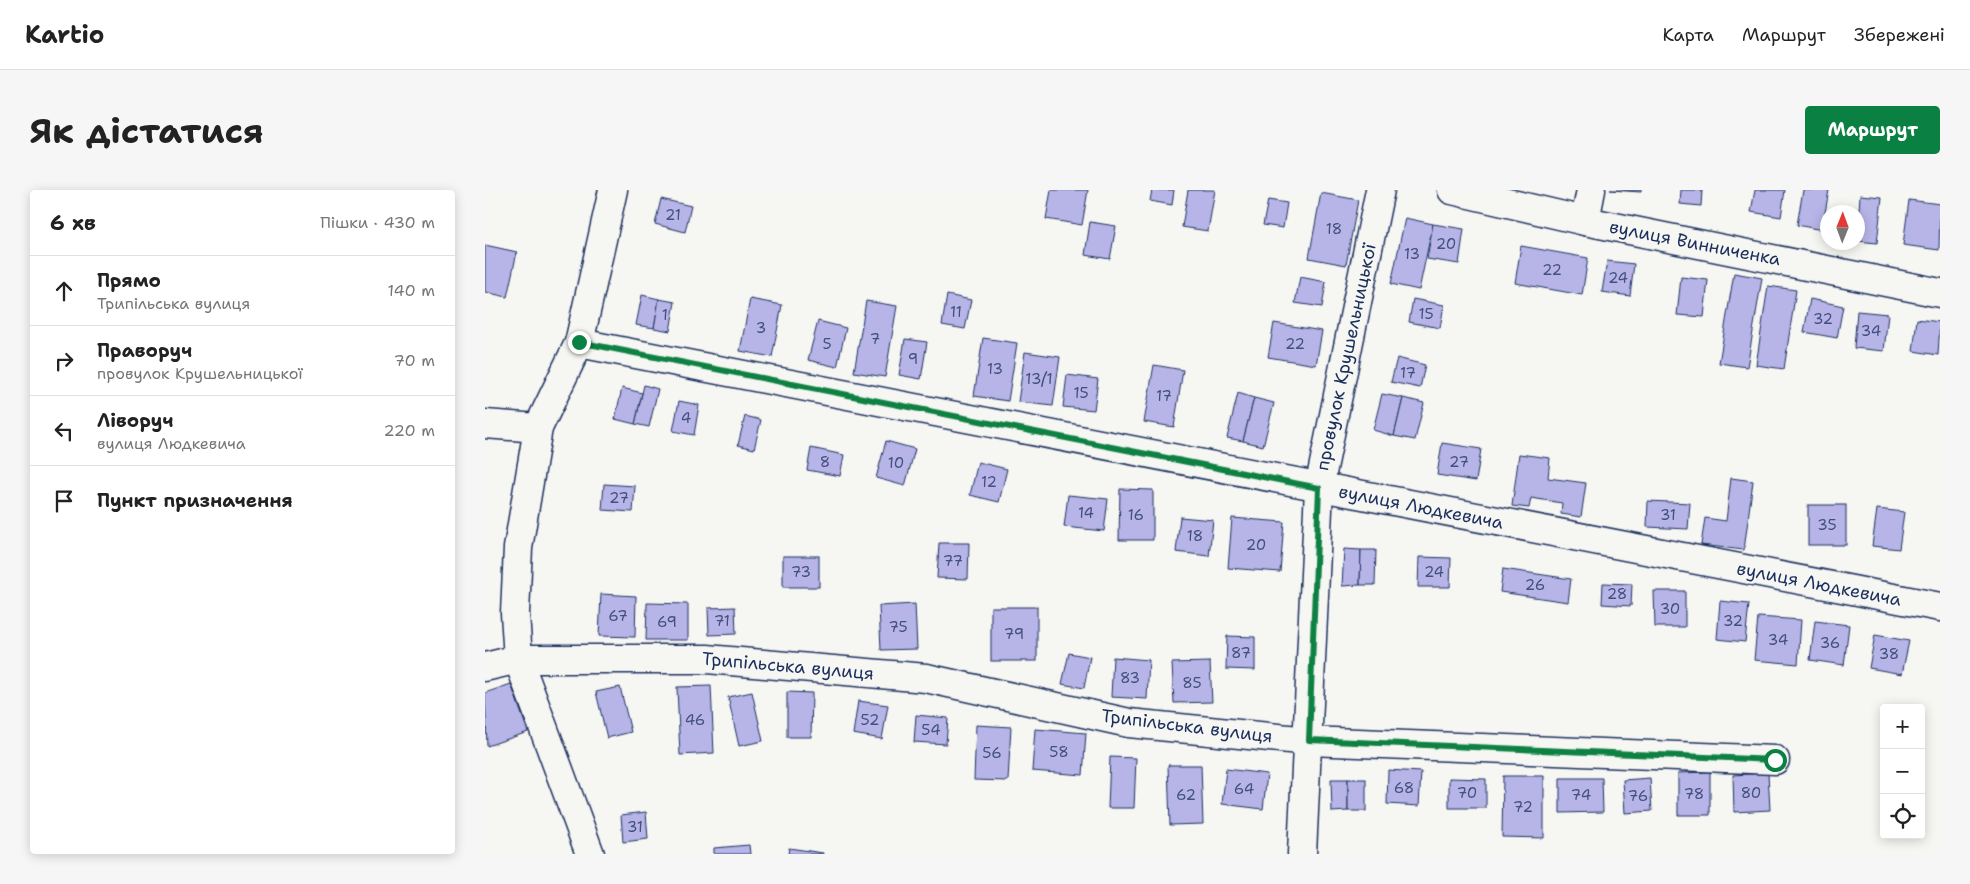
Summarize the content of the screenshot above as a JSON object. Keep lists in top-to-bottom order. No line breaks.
{"streets":{"street":["вулиця Винниченка","провулок Крушельницької","вулиця Людкевича","Трипільська вулиця"]},"crossings":[["провулок Крушельницької","вулиця Людкевича"],["провулок Крушельницької","Трипільська вулиця"]],"house_numbers":["21","18","20","13","22","24","11","15","1","32","3","34","7","5","22","9","13","17","13/1","15","17","4","8","27","10","12","27","14","16","31","35","18","20","77","73","24","26","28","30","67","71","32","69","75","79","34","36","87","38","83","85","46","52","54","58","56","68","64","70","80","78","62","74","76","72","31"],"north":"top","page":{"header":"Kartio","nav":["Карта","Маршрут","Збережені"],"buttons":"Маршрут","title":"Як дістатися","heading":["6 хв","Пішки · 430 m"],"list":[["Прямо","Трипільська вулиця","140 m"],["Праворуч","провулок Крушельницької","70 m"],["Ліворуч","вулиця Людкевича","220 m"],"Пункт призначення"],"map_buttons":["+","−"]}}
